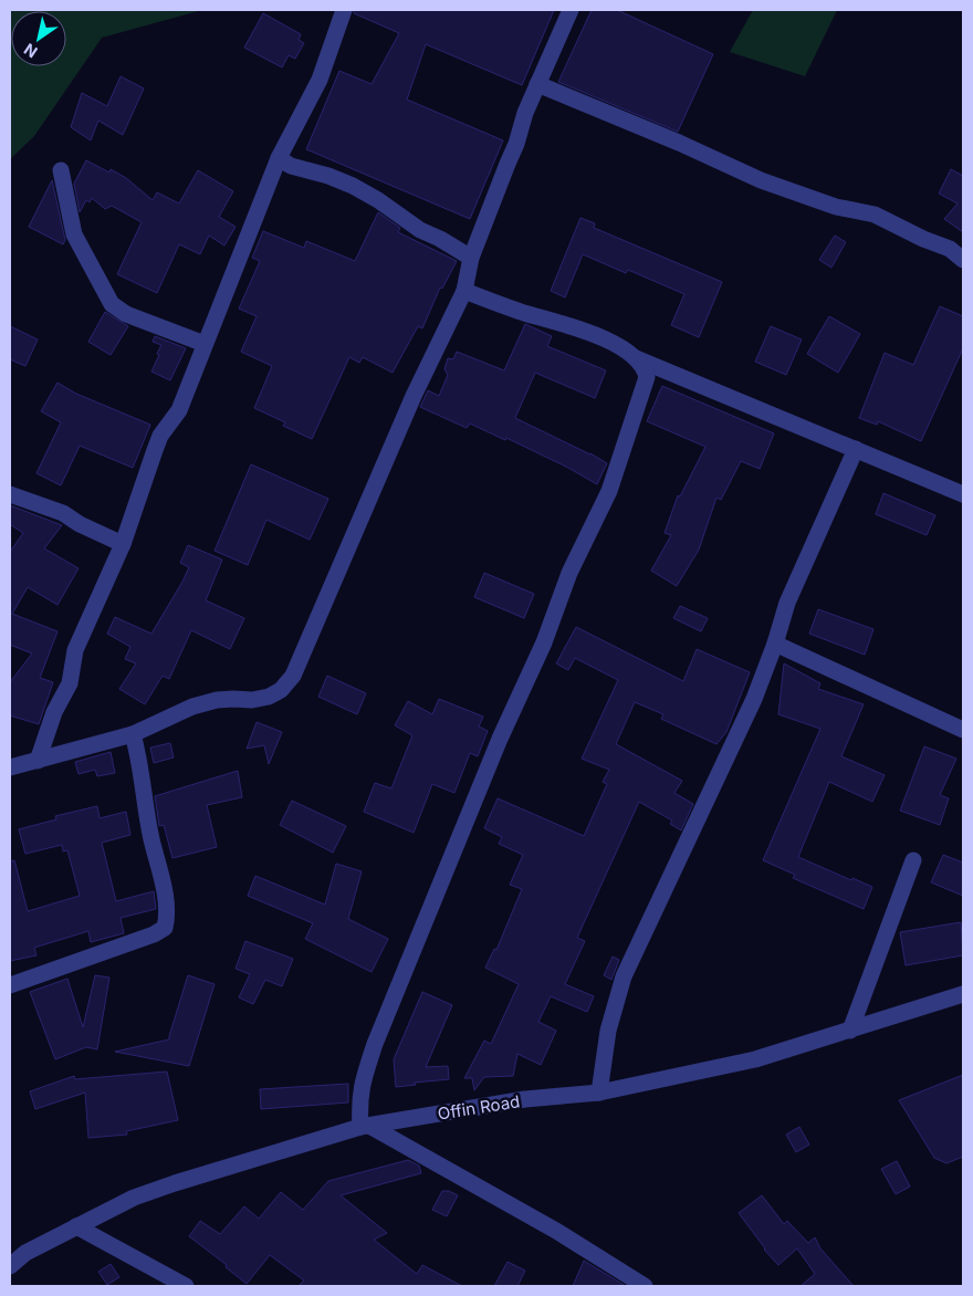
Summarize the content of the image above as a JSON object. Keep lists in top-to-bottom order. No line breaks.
{"streets":{"street":["Offin Road"]},"north":"bottom left"}
